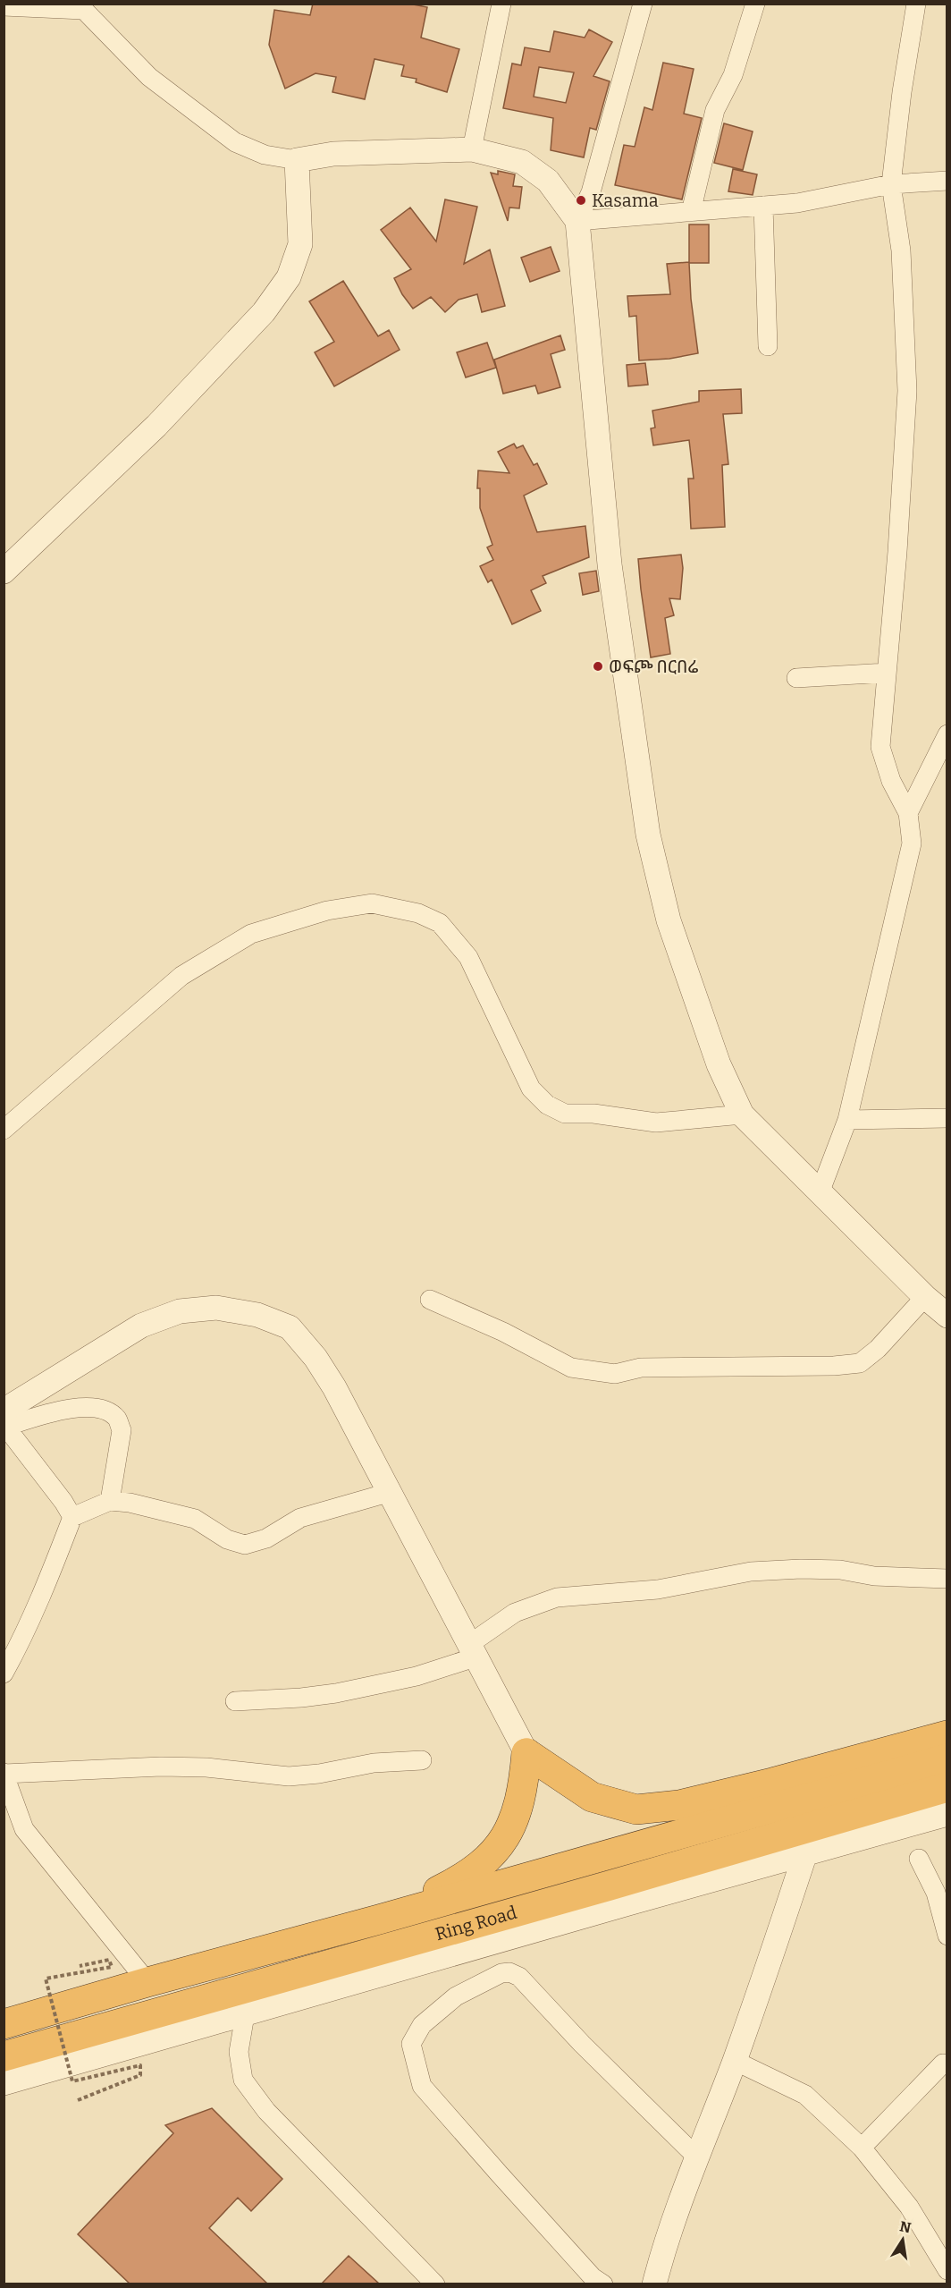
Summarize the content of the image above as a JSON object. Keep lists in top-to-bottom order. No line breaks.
{"streets":{"highway":["Ring Road"]},"places":["Kasama","ወፍጮ በርበሬ"],"north":"top"}
